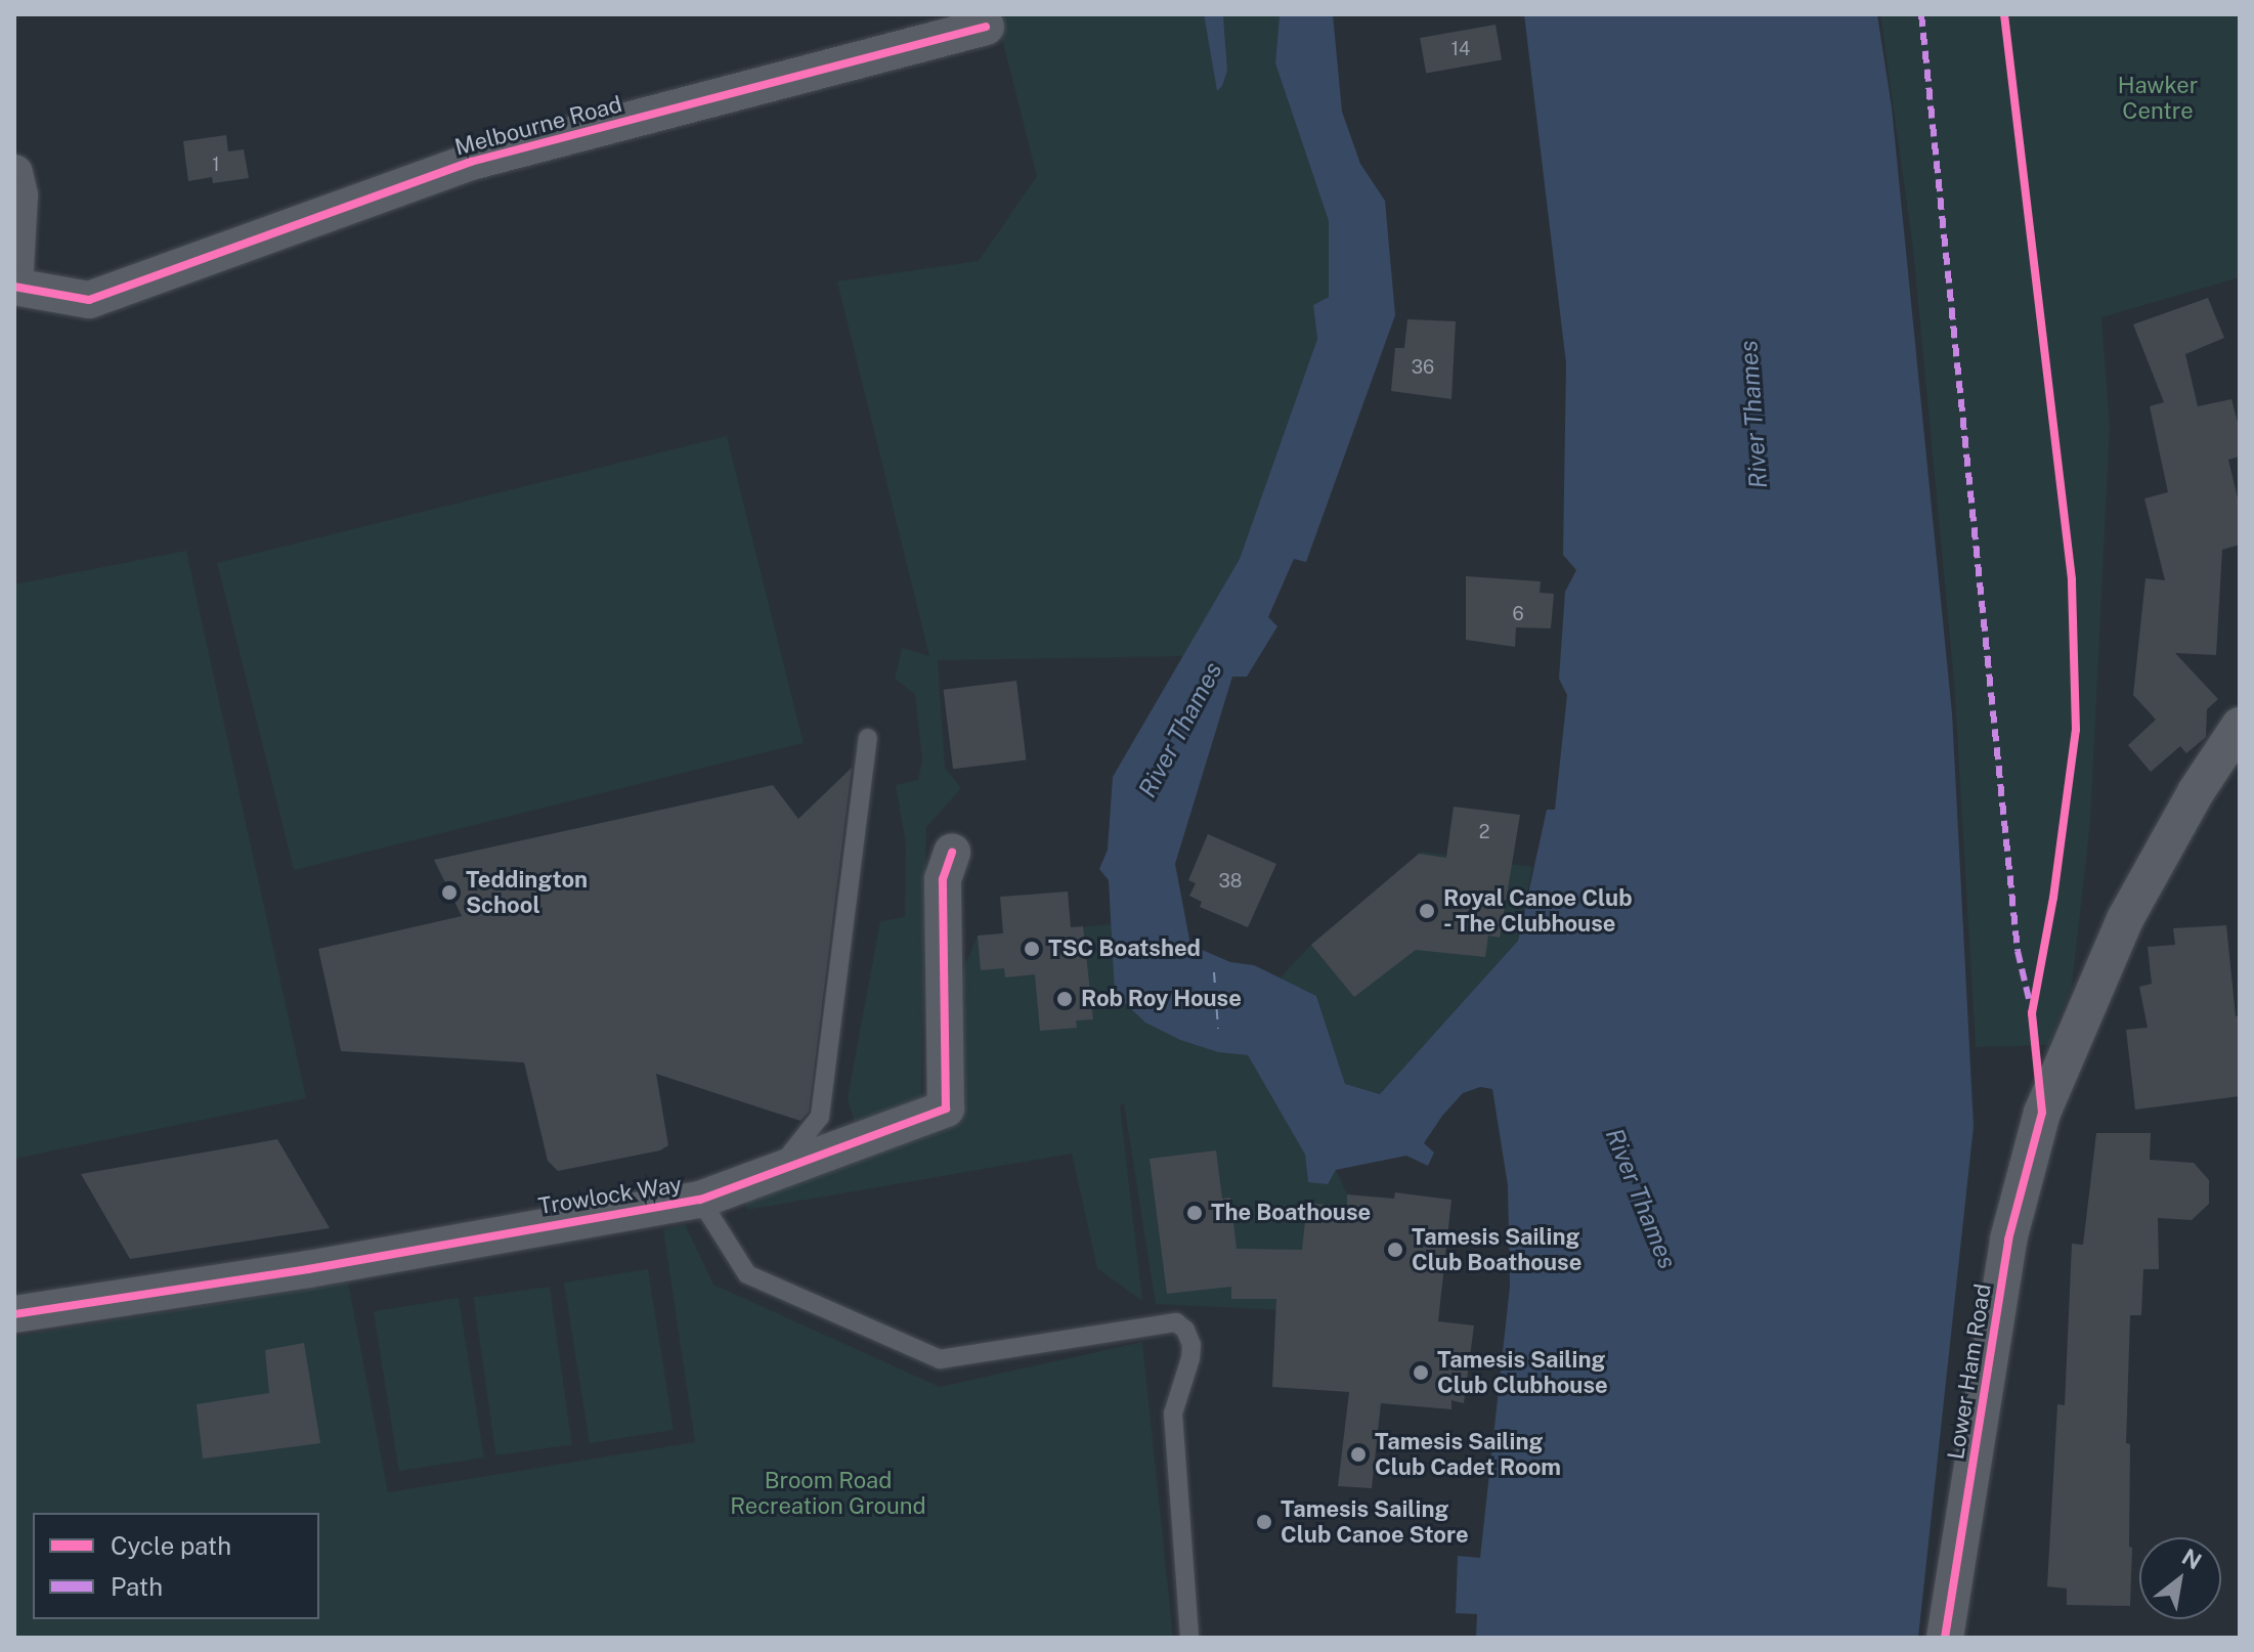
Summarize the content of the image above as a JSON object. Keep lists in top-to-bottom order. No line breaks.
{"streets":{"street":["Melbourne Road","Trowlock Way","Lower Ham Road"]},"water":["River Thames"],"parks":["Hawker Centre","Broom Road Recreation Ground"],"places":["Teddington School","Royal Canoe Club - The Clubhouse","TSC Boatshed","Rob Roy House","The Boathouse","Tamesis Sailing Club Boathouse","Tamesis Sailing Club Clubhouse","Tamesis Sailing Club Cadet Room","Tamesis Sailing Club Canoe Store"],"house_numbers":["14","1","36","6","2","38"],"legend":["Cycle path","Path"],"north":"top right"}
